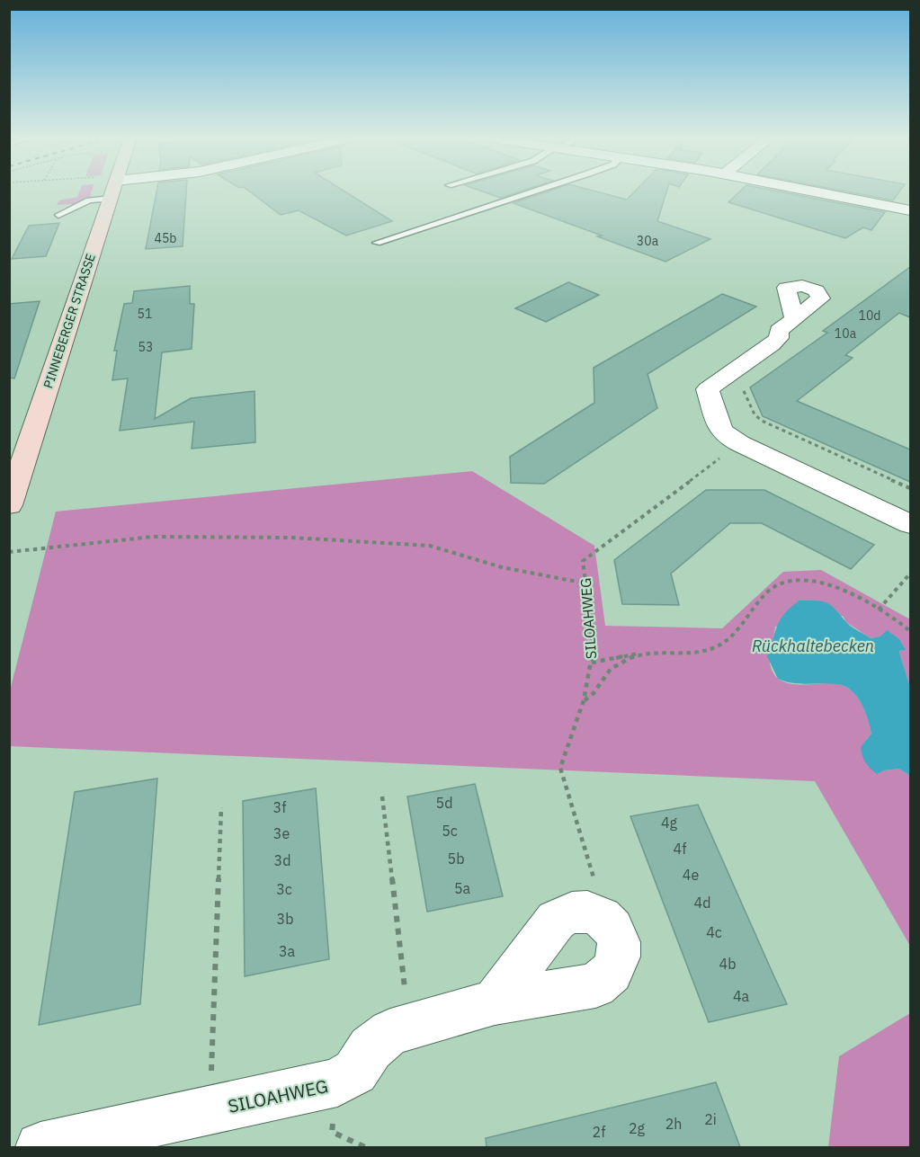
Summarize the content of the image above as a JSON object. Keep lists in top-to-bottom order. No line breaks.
{"streets":{"main road":["PINNEBERGER STRASSE"],"street":["SILOAHWEG"]},"water":["Rückhaltebecken"],"house_numbers":["45b","30a","51","10d","10a","53","5d","3f","4g","5c","3e","4f","5b","3d","4e","5a","3c","4d","3b","4c","3a","4b","4a","2i","2h","2g","2f"]}
